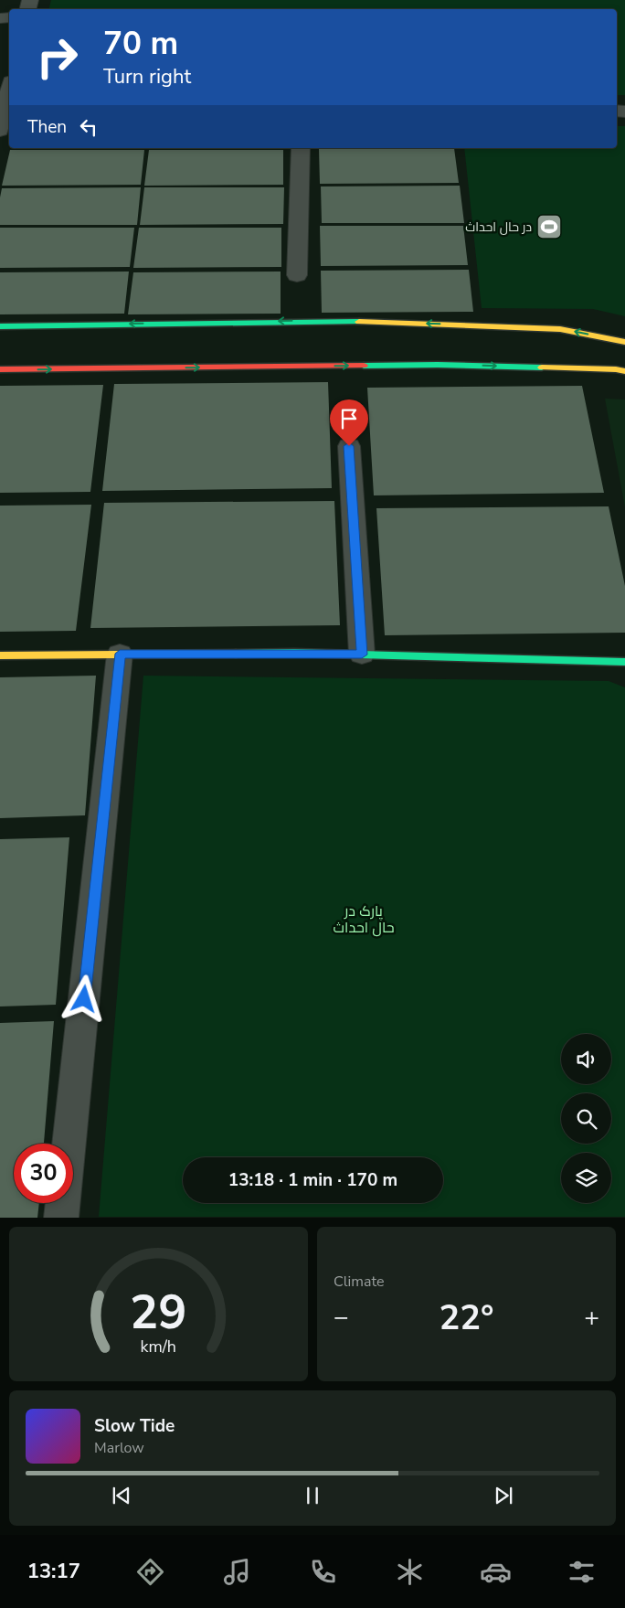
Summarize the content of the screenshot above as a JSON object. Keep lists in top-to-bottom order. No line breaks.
{"parks":["پارک در حال احداث"],"places":{"sports":["در حال احداث"]},"page":{"turn":["70 m","Turn right"],"then":"Then","limit":"30","trip":"13:18 · 1 min · 170 m","tile":"Climate","heat":["−","22°","+"],"song":["Slow Tide","Marlow"],"tabs":"13:17","gauge":["29","km/h"]}}
